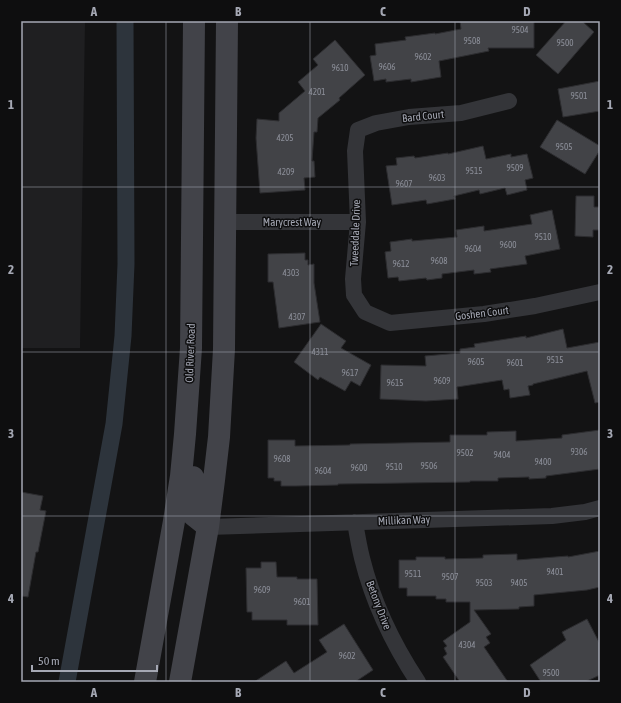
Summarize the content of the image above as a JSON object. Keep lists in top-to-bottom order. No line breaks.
{"streets":{"main road":["Old River Road"],"street":["Bard Court","Marycrest Way","Tweeddale Drive","Goshen Court","Millikan Way","Betony Drive"]},"crossings":[["Bard Court","Tweeddale Drive"],["Marycrest Way","Tweeddale Drive"],["Tweeddale Drive","Goshen Court"],["Millikan Way","Betony Drive"]],"house_numbers":["9504","9508","9500","9602","9606","9610","4201","9501","4205","9505","9509","9515","4209","9603","9607","9510","9600","9604","9608","9612","4303","4307","4311","9515","9605","9601","9617","9609","9615","9306","9502","9404","9608","9400","9506","9510","9600","9604","9401","9511","9507","9503","9405","9609","9601","4304","9602","9500"],"scale_bar":"50 m","grid":{"columns":["A","B","C","D"],"rows":["1","2","3","4"]}}
